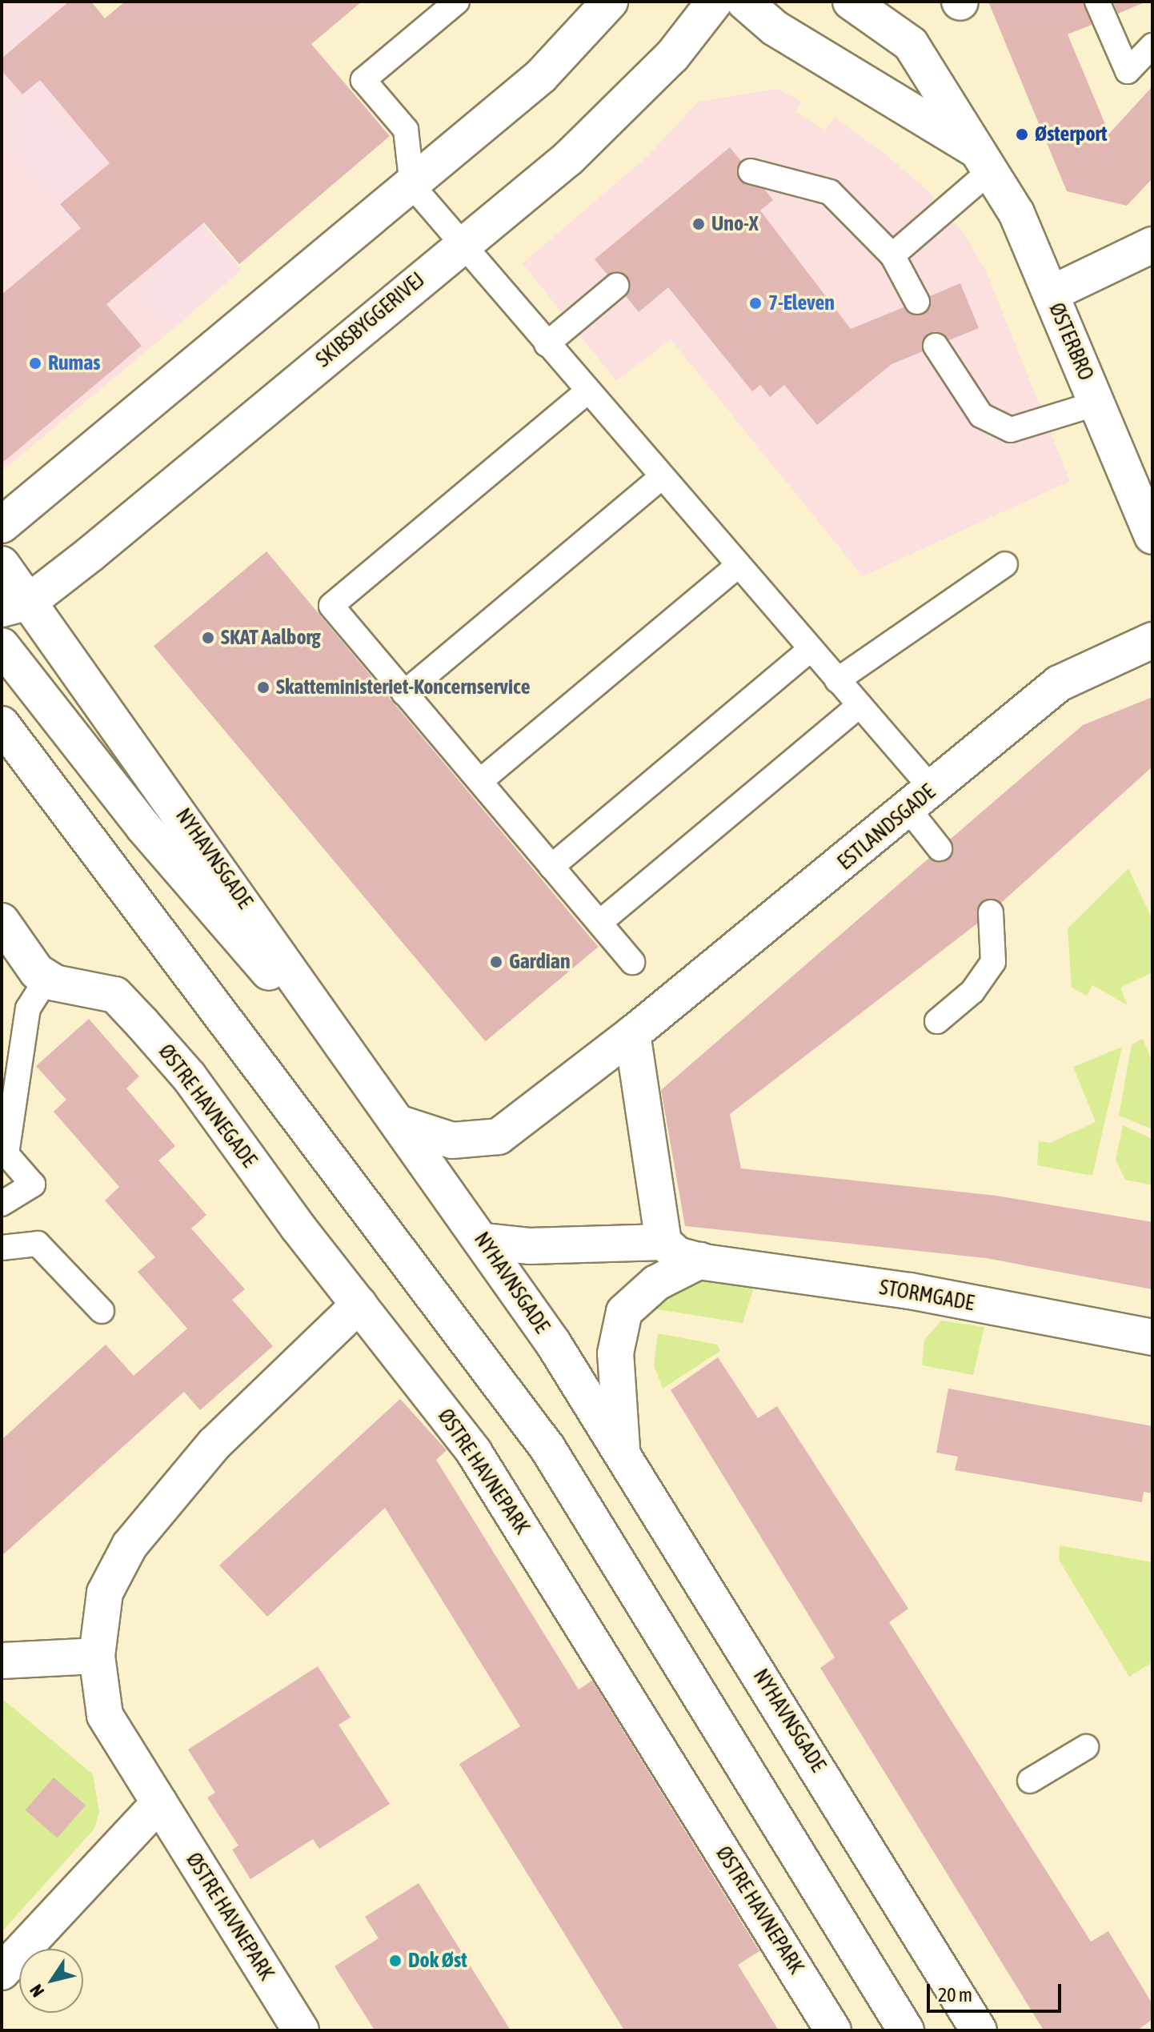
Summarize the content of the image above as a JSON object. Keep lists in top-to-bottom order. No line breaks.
{"streets":{"street":["SKIBSBYGGERIVEJ","ØSTERBRO","ESTLANDSGADE","NYHAVNSGADE","ØSTRE HAVNEGADE","STORMGADE","ØSTRE HAVNEPARK"]},"crossings":[["SKIBSBYGGERIVEJ","NYHAVNSGADE"],["ESTLANDSGADE","NYHAVNSGADE"],["ØSTRE HAVNEGADE","ØSTRE HAVNEPARK"]],"places":["Østerport","Uno-X","7-Eleven","Rumas","SKAT Aalborg","Skatteministeriet-Koncernservice","Gardian","Dok Øst"],"scale_bar":"20 m","north":"bottom left"}
